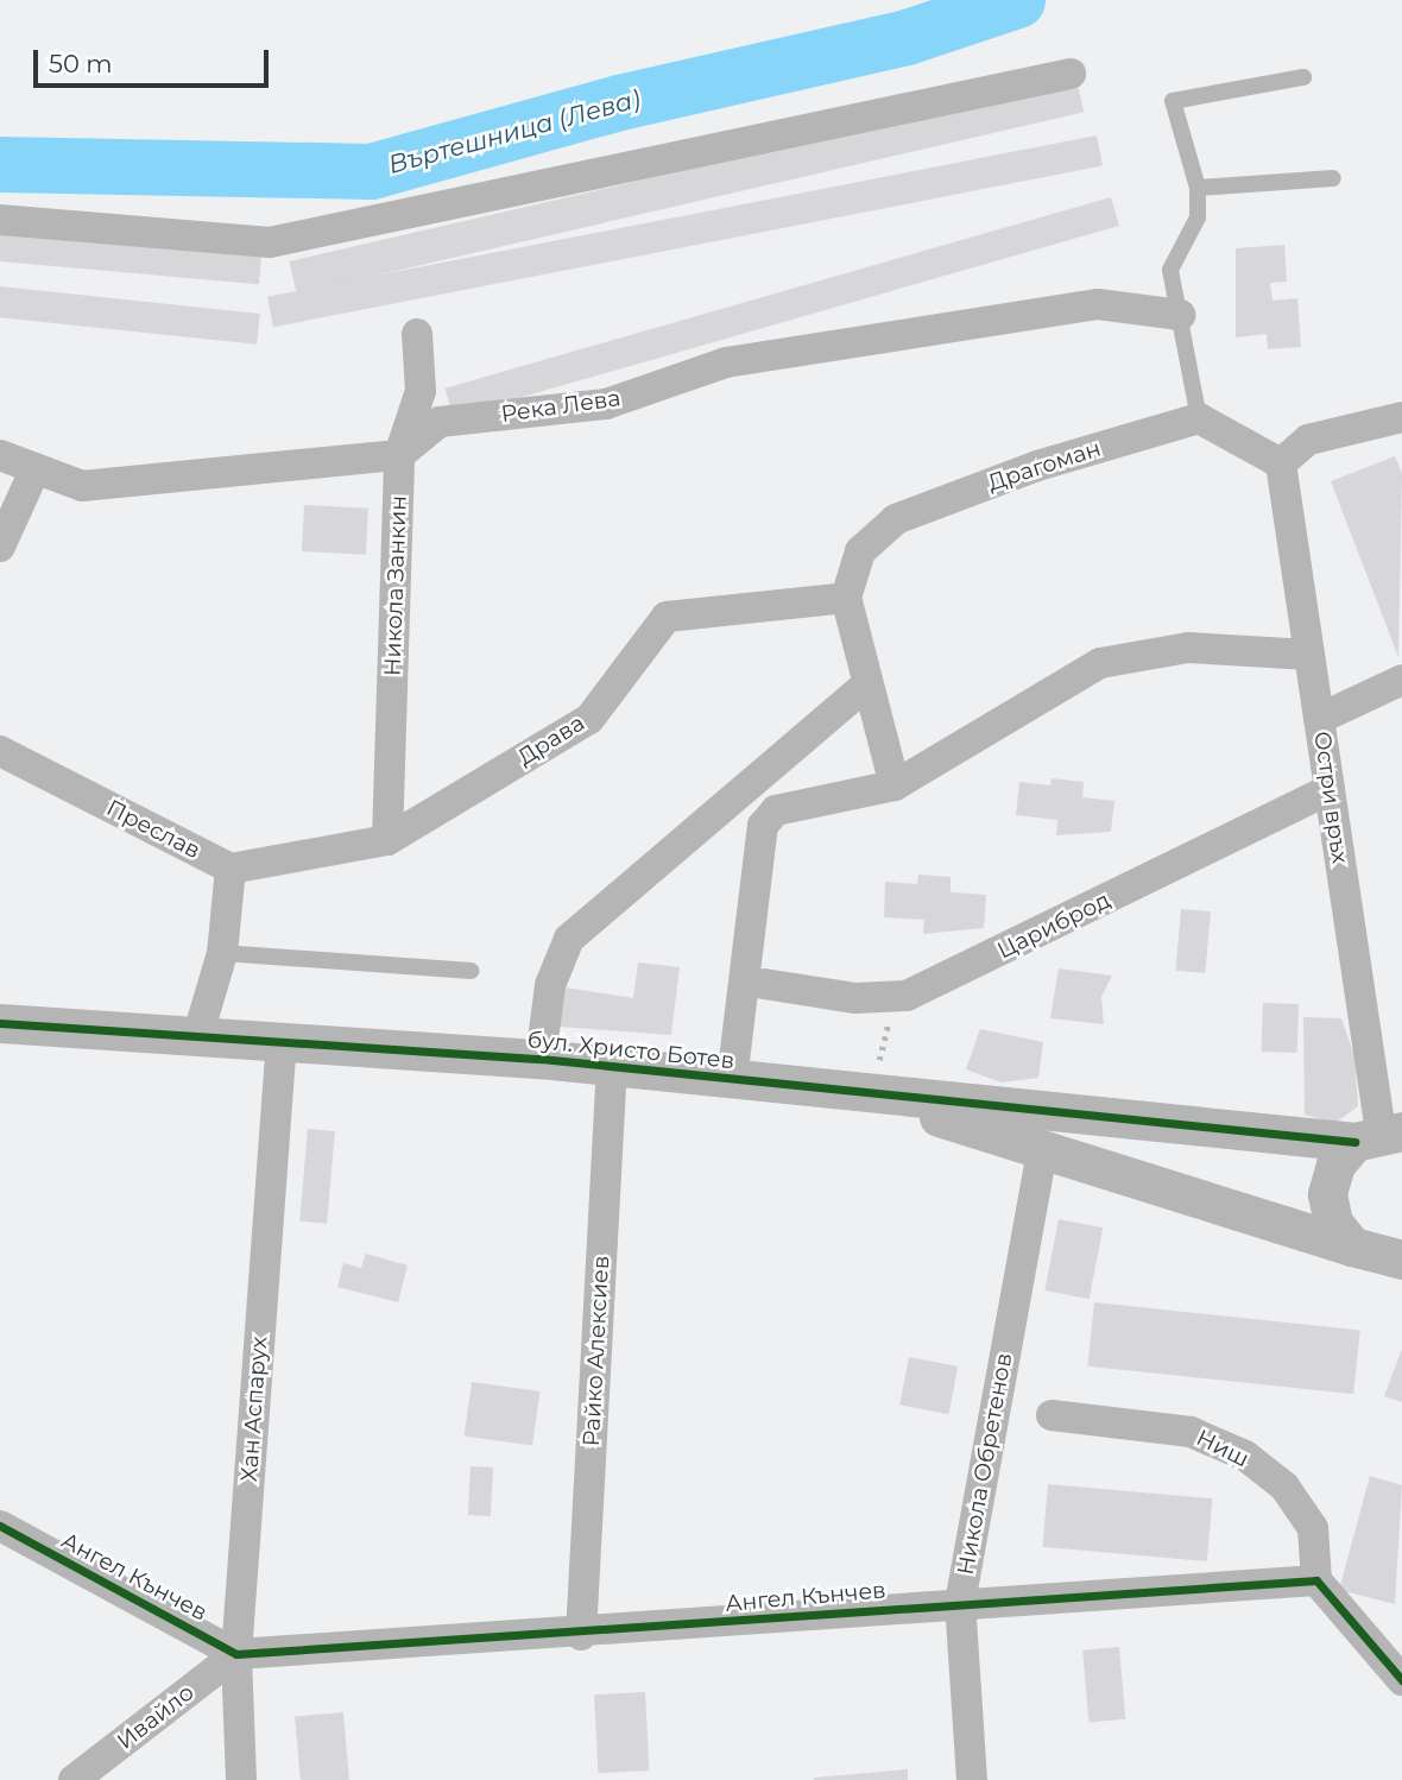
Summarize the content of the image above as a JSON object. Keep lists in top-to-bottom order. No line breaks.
{"streets":{"street":["Река Лева","Драгоман","Никола Занкин","Драва","Остри връх","Преслав","Цариброд","бул. Христо Ботев","Райко Алексиев","Хан Аспарух","Ниш","Никола Обретенов","Ангел Кънчев","Ивайло"]},"crossings":[["Река Лева","Никола Занкин"],["Драгоман","Драва"],["Никола Занкин","Драва"],["Драва","Преслав"],["Остри връх","Цариброд"],["Остри връх","бул. Христо Ботев"],["бул. Христо Ботев","Райко Алексиев"],["бул. Христо Ботев","Хан Аспарух"],["бул. Христо Ботев","Никола Обретенов"],["Райко Алексиев","Ангел Кънчев"],["Хан Аспарух","Ангел Кънчев"],["Хан Аспарух","Ивайло"],["Ниш","Ангел Кънчев"],["Никола Обретенов","Ангел Кънчев"],["Ангел Кънчев","Ивайло"]],"water":["Въртешница (Лева)"],"scale_bar":"50 m"}
